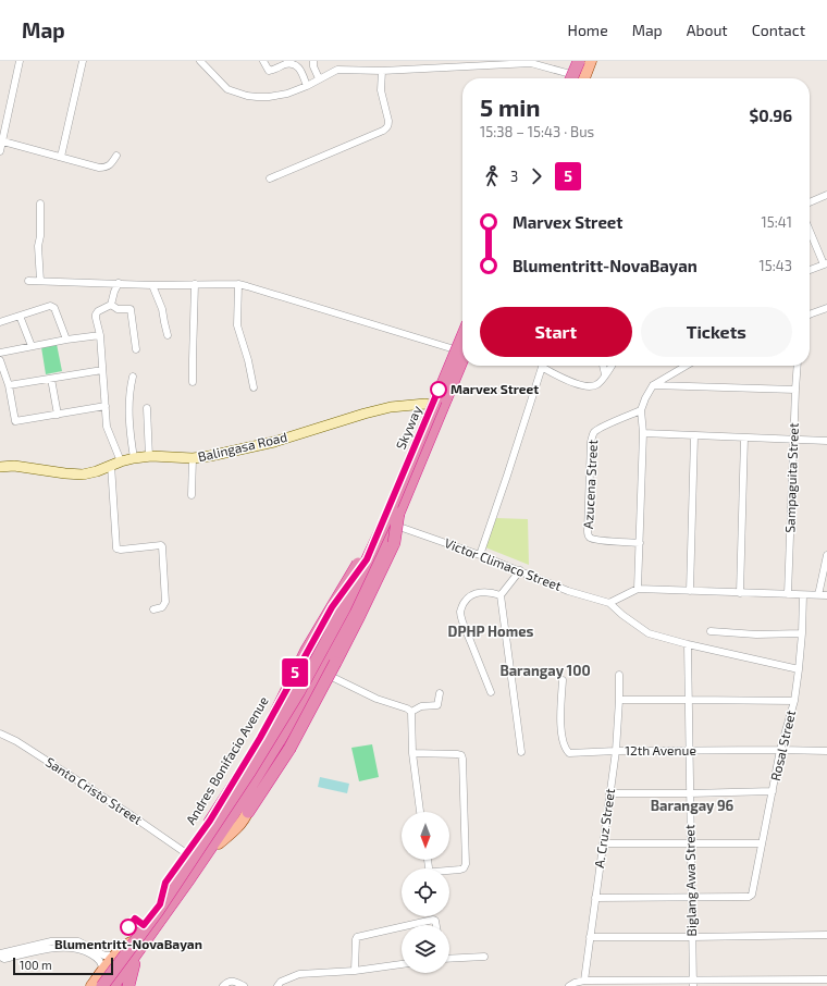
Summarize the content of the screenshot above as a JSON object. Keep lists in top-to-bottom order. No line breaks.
{"streets":{"highway":["Skyway"],"main road":["Andres Bonifacio Avenue"],"street":["Balingasa Road","Sampaguita Street","Azucena Street","Victor Climaco Street","Rosal Street","12th Avenue","Santo Cristo Street","A. Cruz Street","Biglang Awa Street"]},"crossings":[["Skyway","Victor Climaco Street"],["Skyway","Andres Bonifacio Avenue"],["Balingasa Road","Andres Bonifacio Avenue"],["Rosal Street","12th Avenue"],["Rosal Street","Biglang Awa Street"],["12th Avenue","A. Cruz Street"],["12th Avenue","Biglang Awa Street"],["Andres Bonifacio Avenue","Santo Cristo Street"]],"districts":["DPHP Homes","Barangay 100","Barangay 96"],"places":["Marvex Street","Blumentritt-NovaBayan"],"lines":["bus line 5"],"scale_bar":"100 m","north":"bottom","page":{"header":"Map","nav":["Home","Map","About","Contact"],"on_map":"5","heading":["5 min","15:38 – 15:43 · Bus","$0.96"],"legs":["3","5"],"list":[{"name":"Marvex Street","value":"15:41"},{"name":"Blumentritt-NovaBayan","value":"15:43"}],"buttons":["Start","Tickets"],"scale":"100 m"}}
